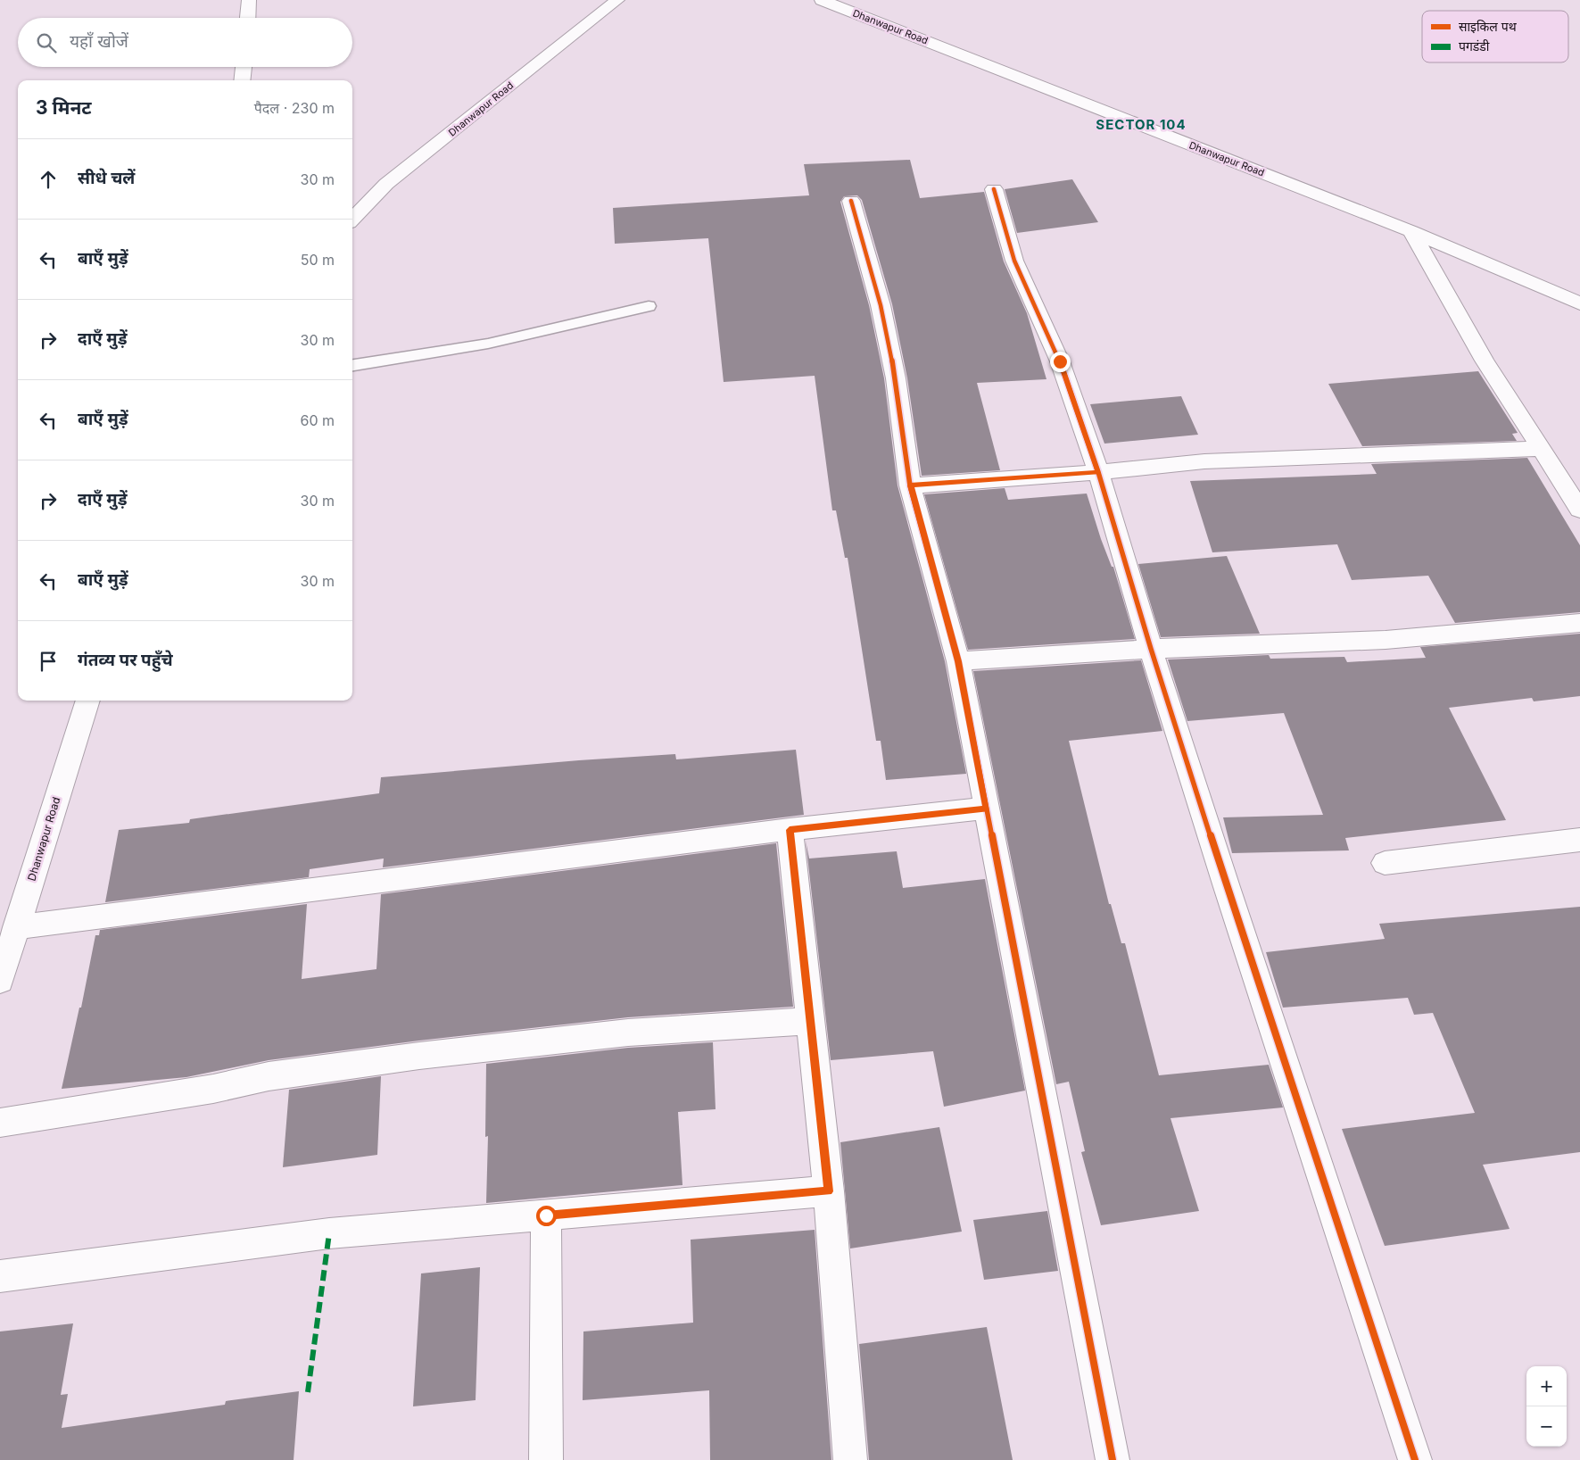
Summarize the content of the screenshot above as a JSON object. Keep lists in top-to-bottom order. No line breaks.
{"streets":{"street":["Dhanwapur Road"]},"districts":["SECTOR 104"],"legend":["साइकिल पथ","पगडंडी"],"page":{"search":"यहाँ खोजें","heading":["3 मिनट","पैदल · 230 m"],"list":[["सीधे चलें","30 m"],["बाएँ मुड़ें","50 m"],["दाएँ मुड़ें","30 m"],["बाएँ मुड़ें","60 m"],["दाएँ मुड़ें","30 m"],["बाएँ मुड़ें","30 m"],"गंतव्य पर पहुँचे"],"map_buttons":["+","−"]}}
